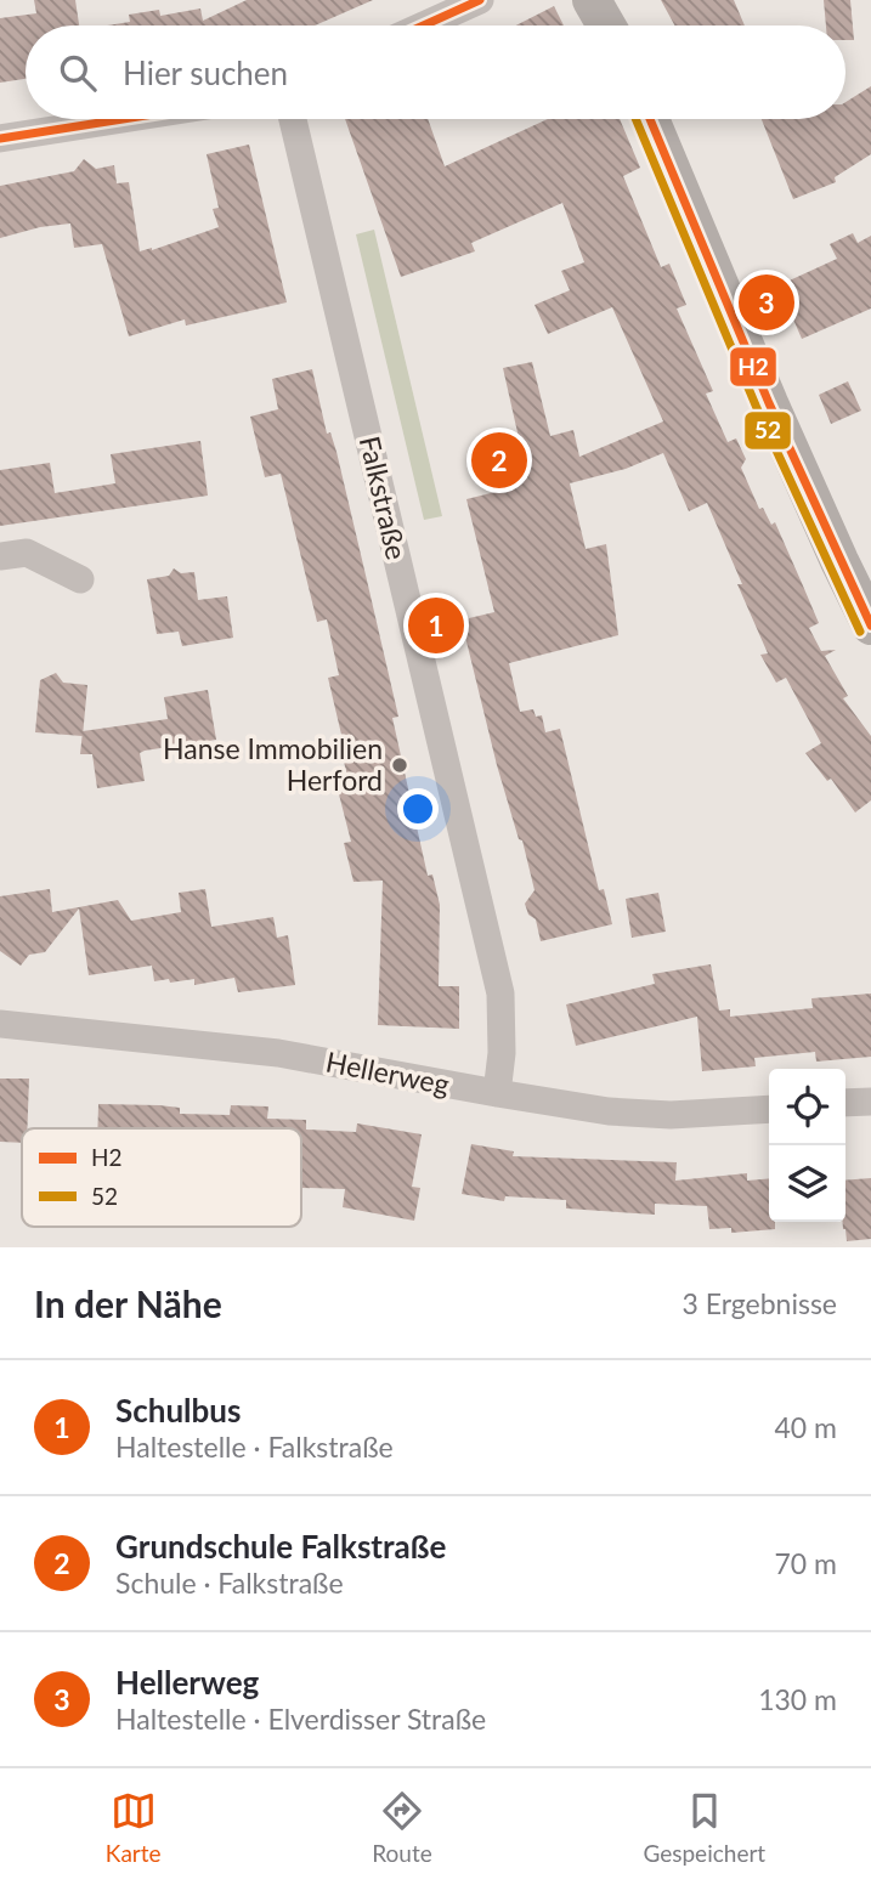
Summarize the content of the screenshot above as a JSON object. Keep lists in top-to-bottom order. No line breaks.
{"streets":{"street":["Falkstraße","Hellerweg"]},"crossings":[["Falkstraße","Hellerweg"]],"places":["Hanse Immobilien Herford"],"lines":["transit line H2","transit line 52"],"legend":["H2","52"],"page":{"search":"Hier suchen","pins":["3","2","1"],"heading":["In der Nähe","3 Ergebnisse"],"list":[{"mark":"1","name":"Schulbus","note":"Haltestelle · Falkstraße","value":"40 m"},{"mark":"2","name":"Grundschule Falkstraße","note":"Schule · Falkstraße","value":"70 m"},{"mark":"3","name":"Hellerweg","note":"Haltestelle · Elverdisser Straße","value":"130 m"}],"nav":["Karte","Route","Gespeichert"]}}
